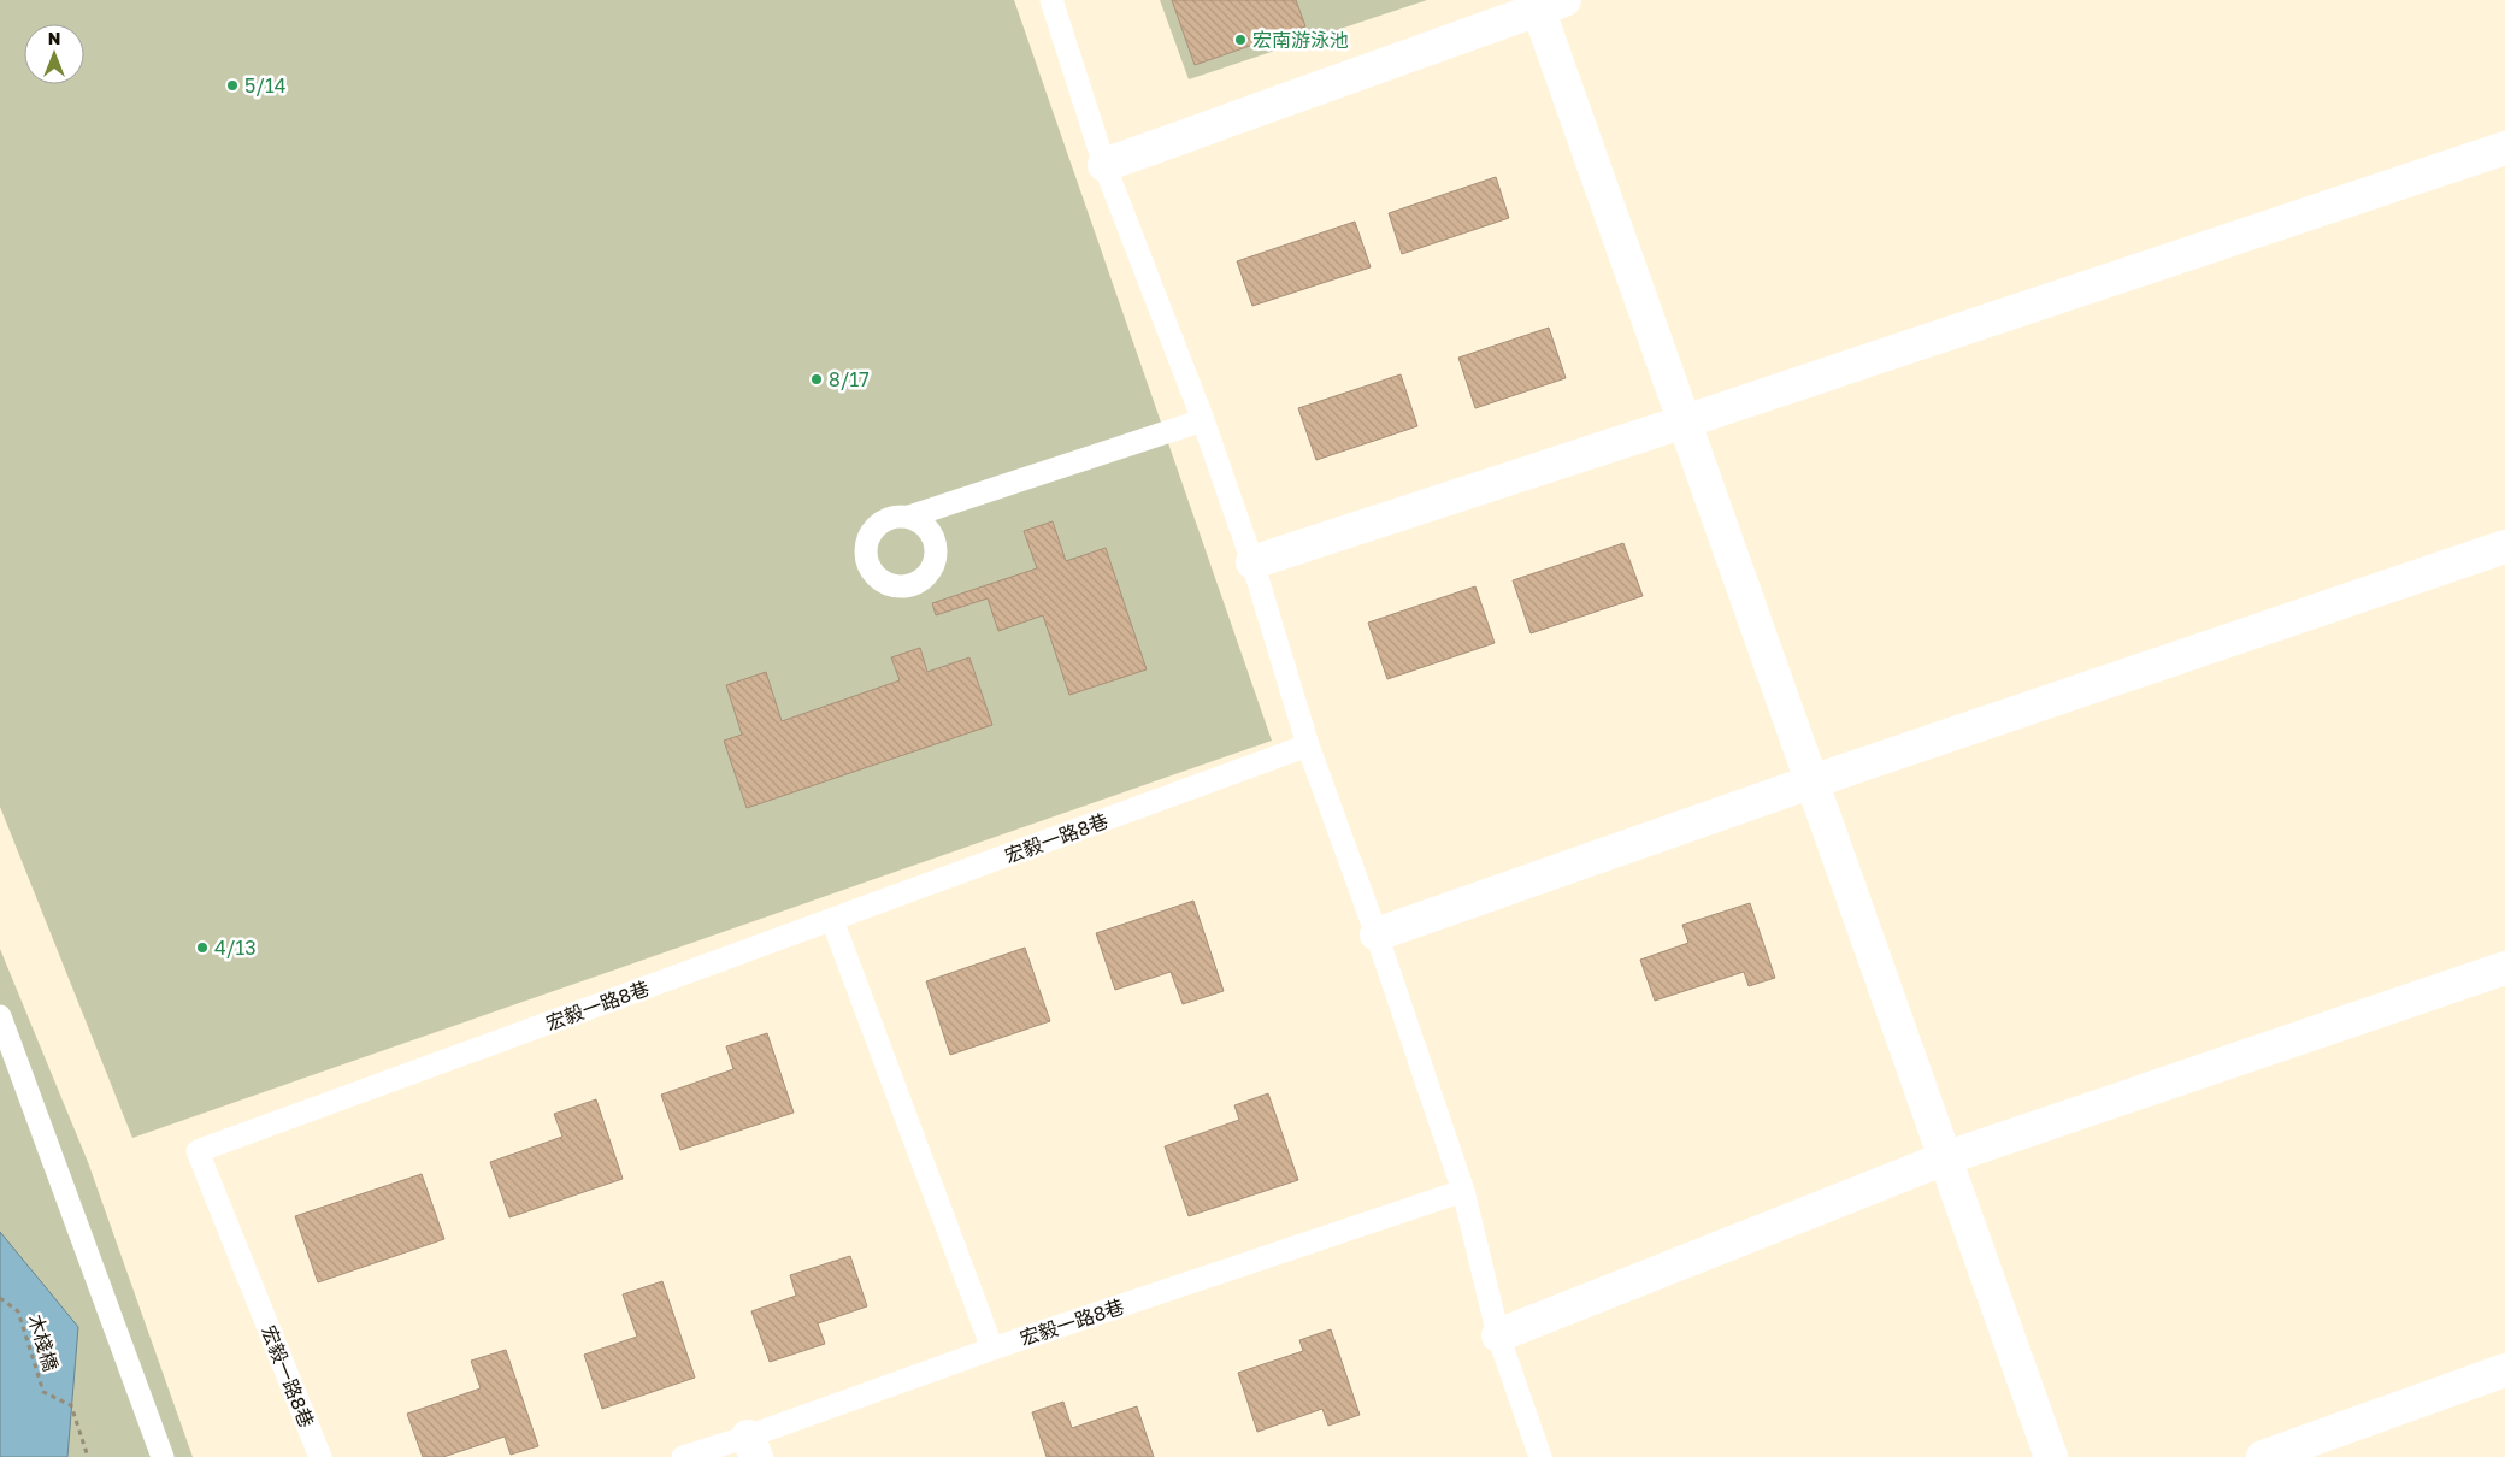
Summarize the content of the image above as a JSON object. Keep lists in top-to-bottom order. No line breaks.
{"streets":{"lane":["宏毅一路8巷"],"path":["木棧橋"]},"places":["宏南游泳池","5/14","8/17","4/13"],"north":"top"}
